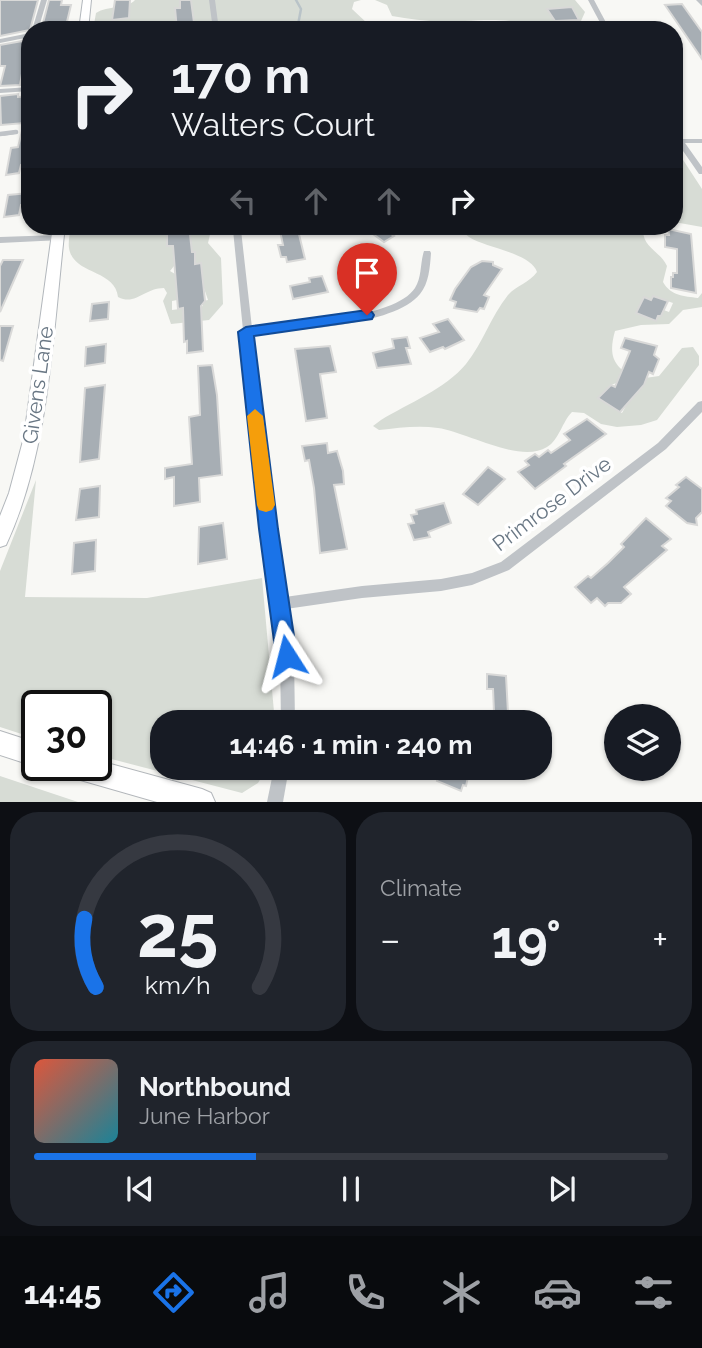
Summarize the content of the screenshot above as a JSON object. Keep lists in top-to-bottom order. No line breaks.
{"streets":{"street":["Givens Lane","Primrose Drive"]},"page":{"turn":["170 m","Walters Court"],"limit":"30","trip":"14:46 · 1 min · 240 m","tile":"Climate","heat":["−","19°","+"],"song":["Northbound","June Harbor"],"tabs":"14:45","gauge":["25","km/h"]}}
